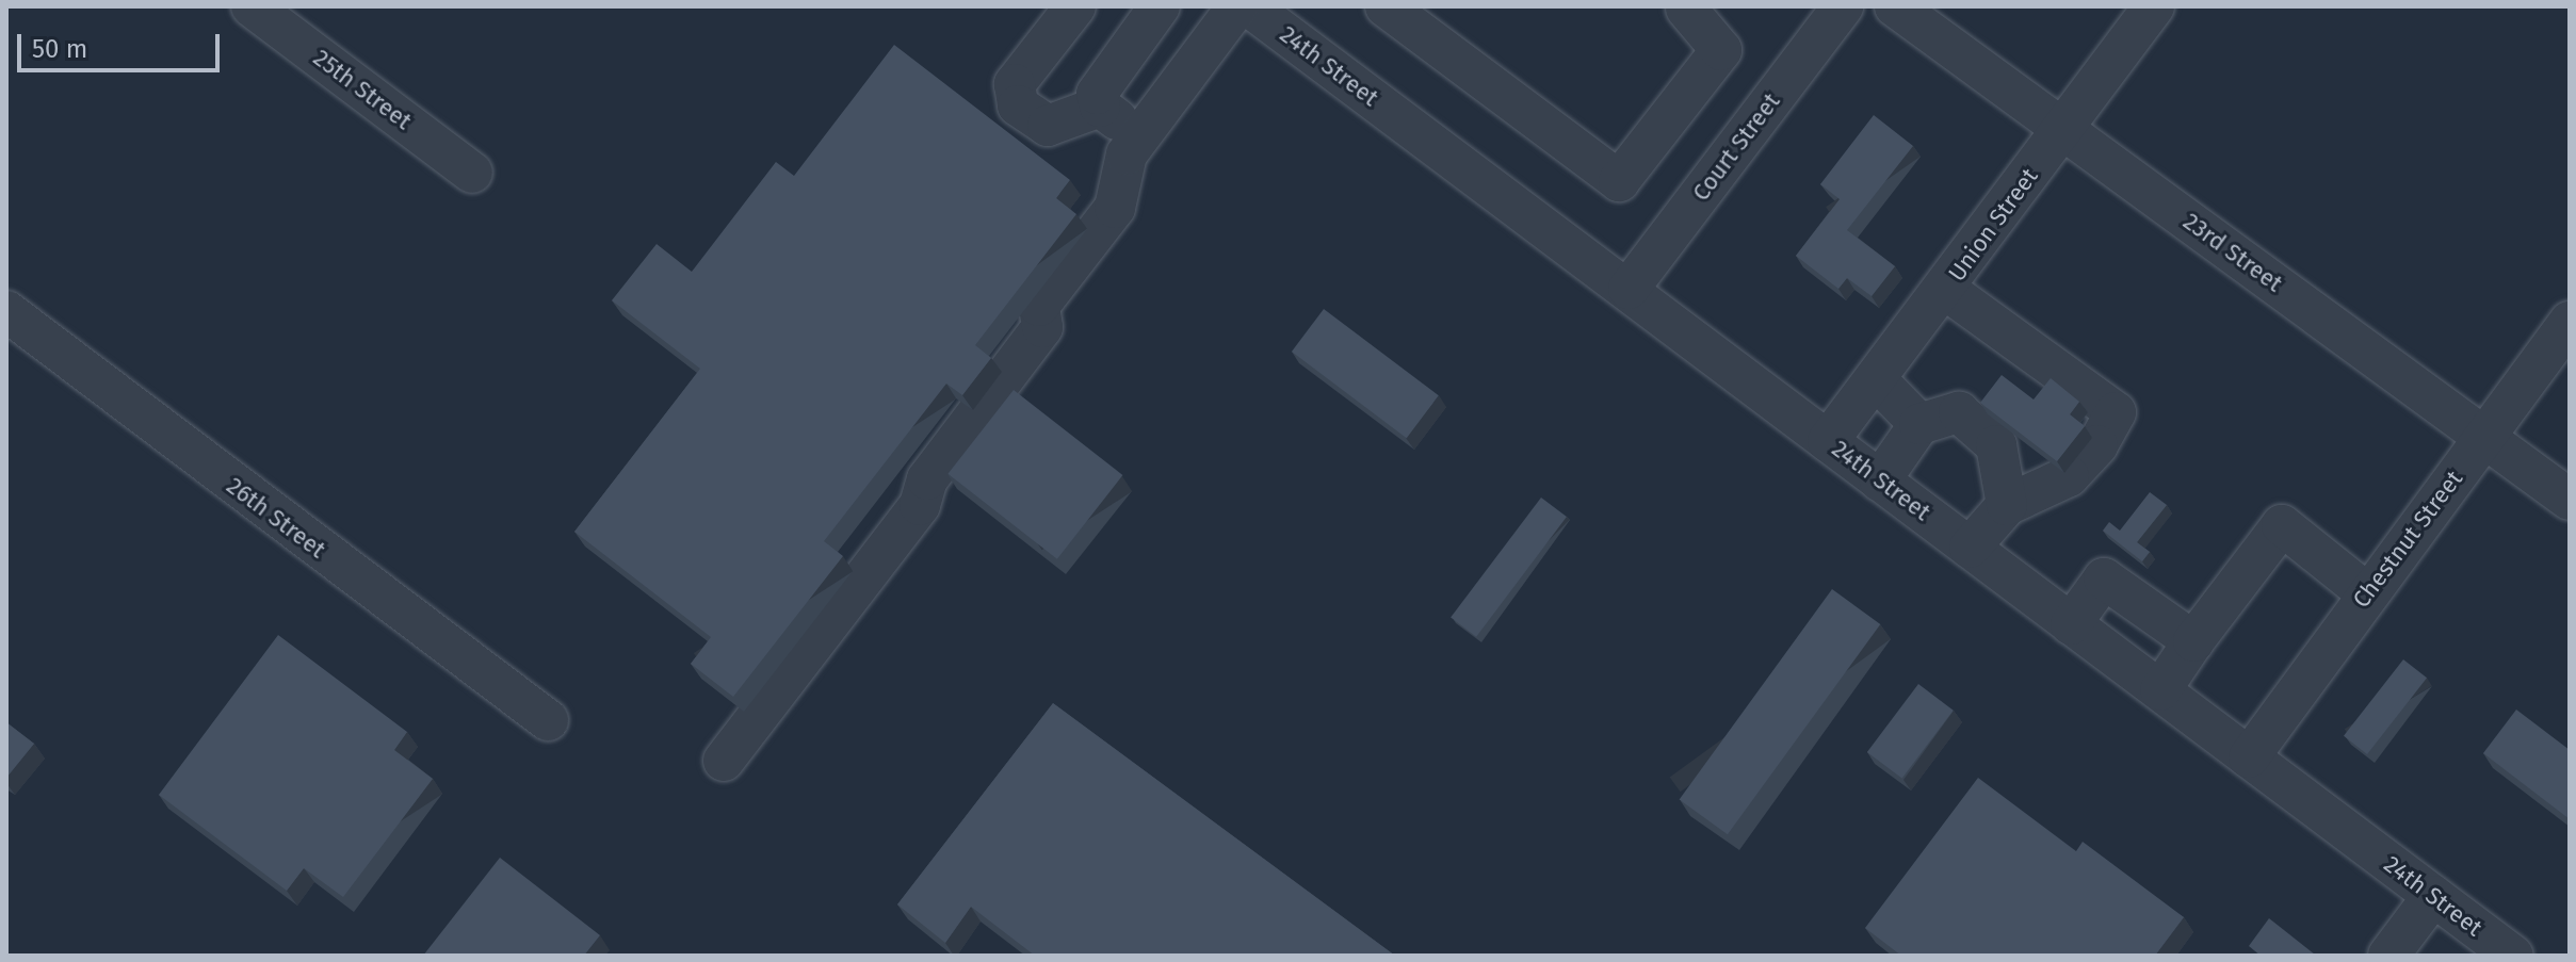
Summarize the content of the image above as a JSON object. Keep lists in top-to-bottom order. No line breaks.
{"streets":{"street":["24th Street","25th Street","Court Street","Union Street","23rd Street","26th Street","Chestnut Street"]},"crossings":[["24th Street","Court Street"],["24th Street","Union Street"],["24th Street","Chestnut Street"],["Union Street","23rd Street"],["23rd Street","Chestnut Street"]],"scale_bar":"50 m"}
